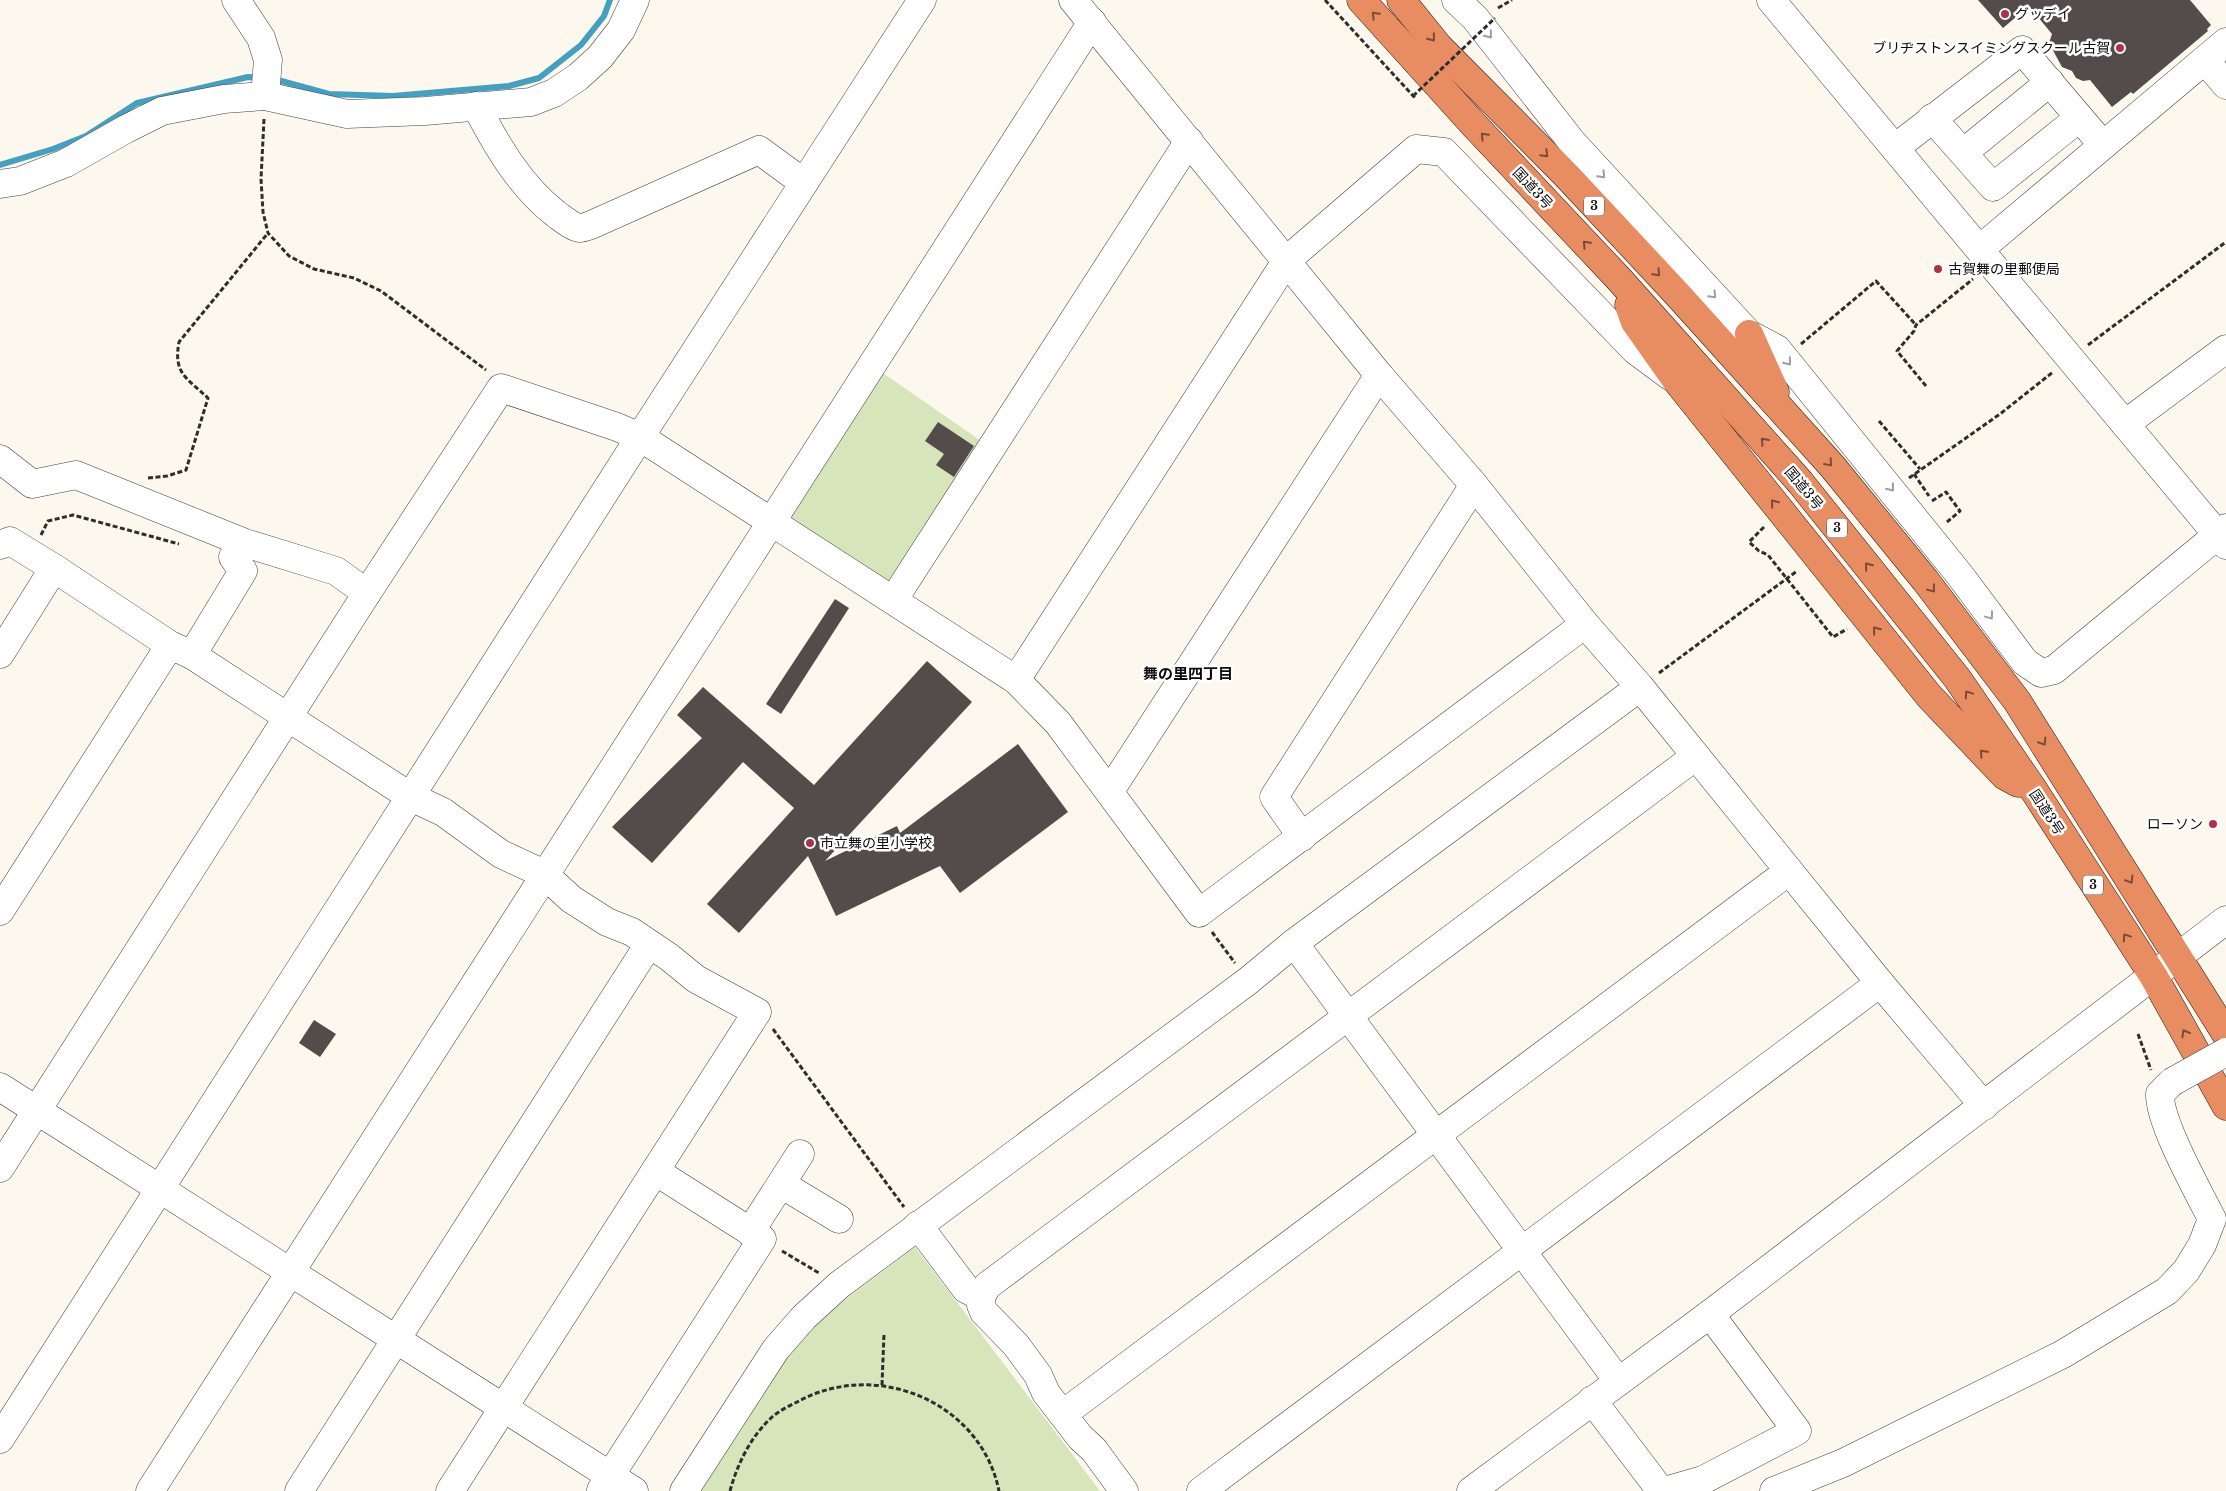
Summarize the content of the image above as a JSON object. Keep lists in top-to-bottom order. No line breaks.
{"streets":{"highway":["国道3号","3"]},"districts":["舞の里四丁目"],"places":["グッデイ","ブリヂストンスイミングスクール古賀","古賀舞の里郵便局","ローソン","市立舞の里小学校"]}
